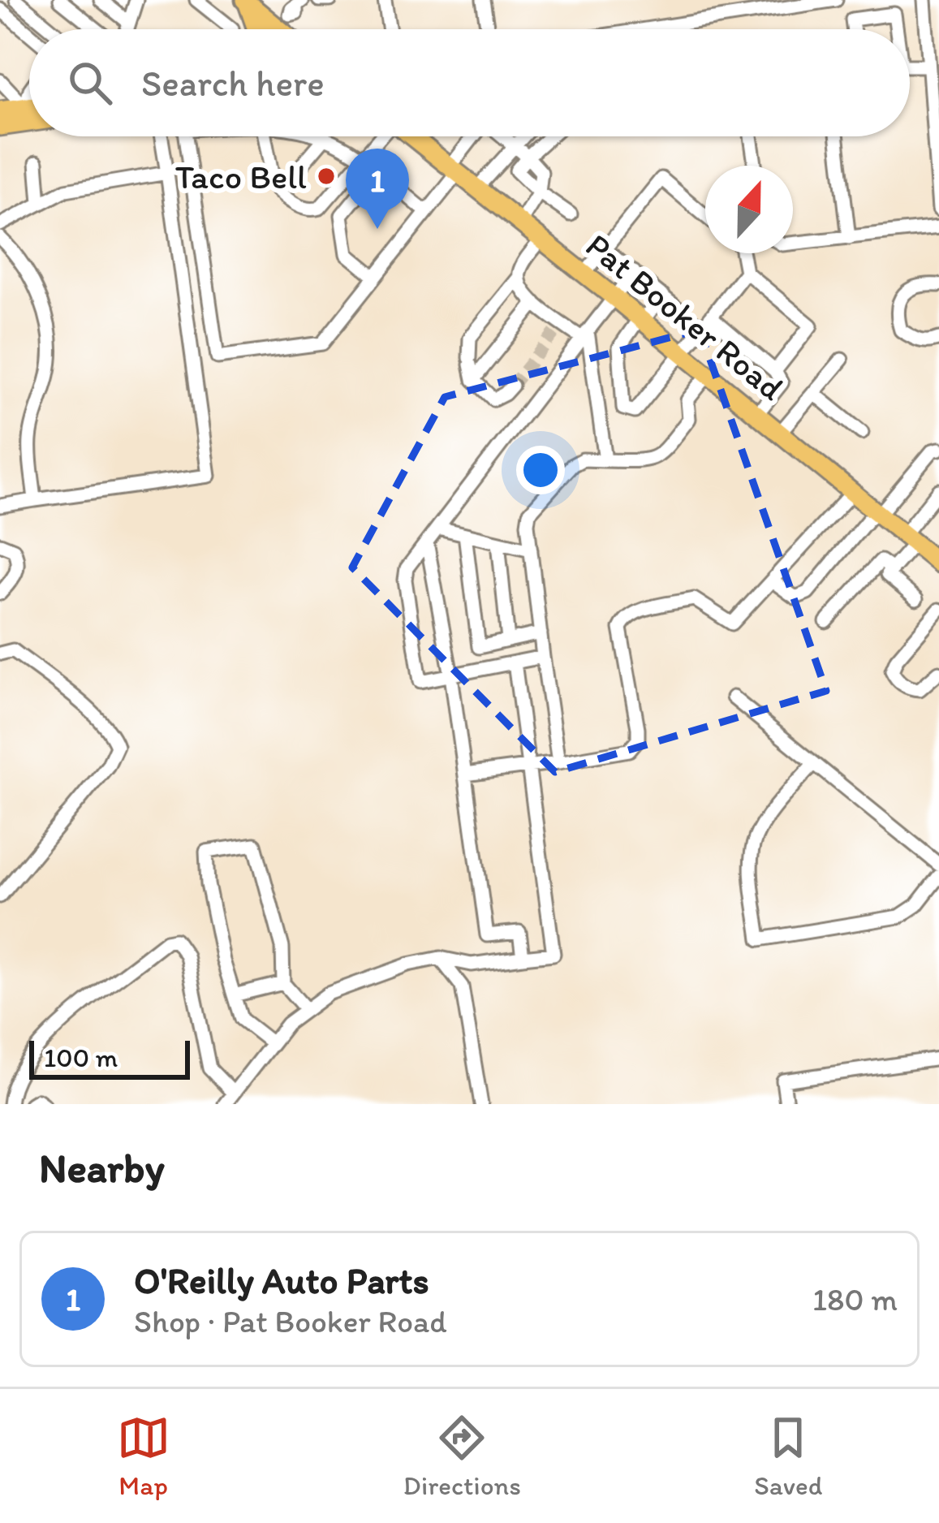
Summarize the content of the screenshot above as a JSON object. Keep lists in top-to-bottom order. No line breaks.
{"streets":{"main road":["Pat Booker Road"]},"places":["Taco Bell"],"scale_bar":"100 m","north":"top","page":{"search":"Search here","pins":"1","scale":"100 m","heading":"Nearby","list":[{"mark":"1","name":"O'Reilly Auto Parts","note":"Shop · Pat Booker Road","value":"180 m"}],"nav":["Map","Directions","Saved"]}}
